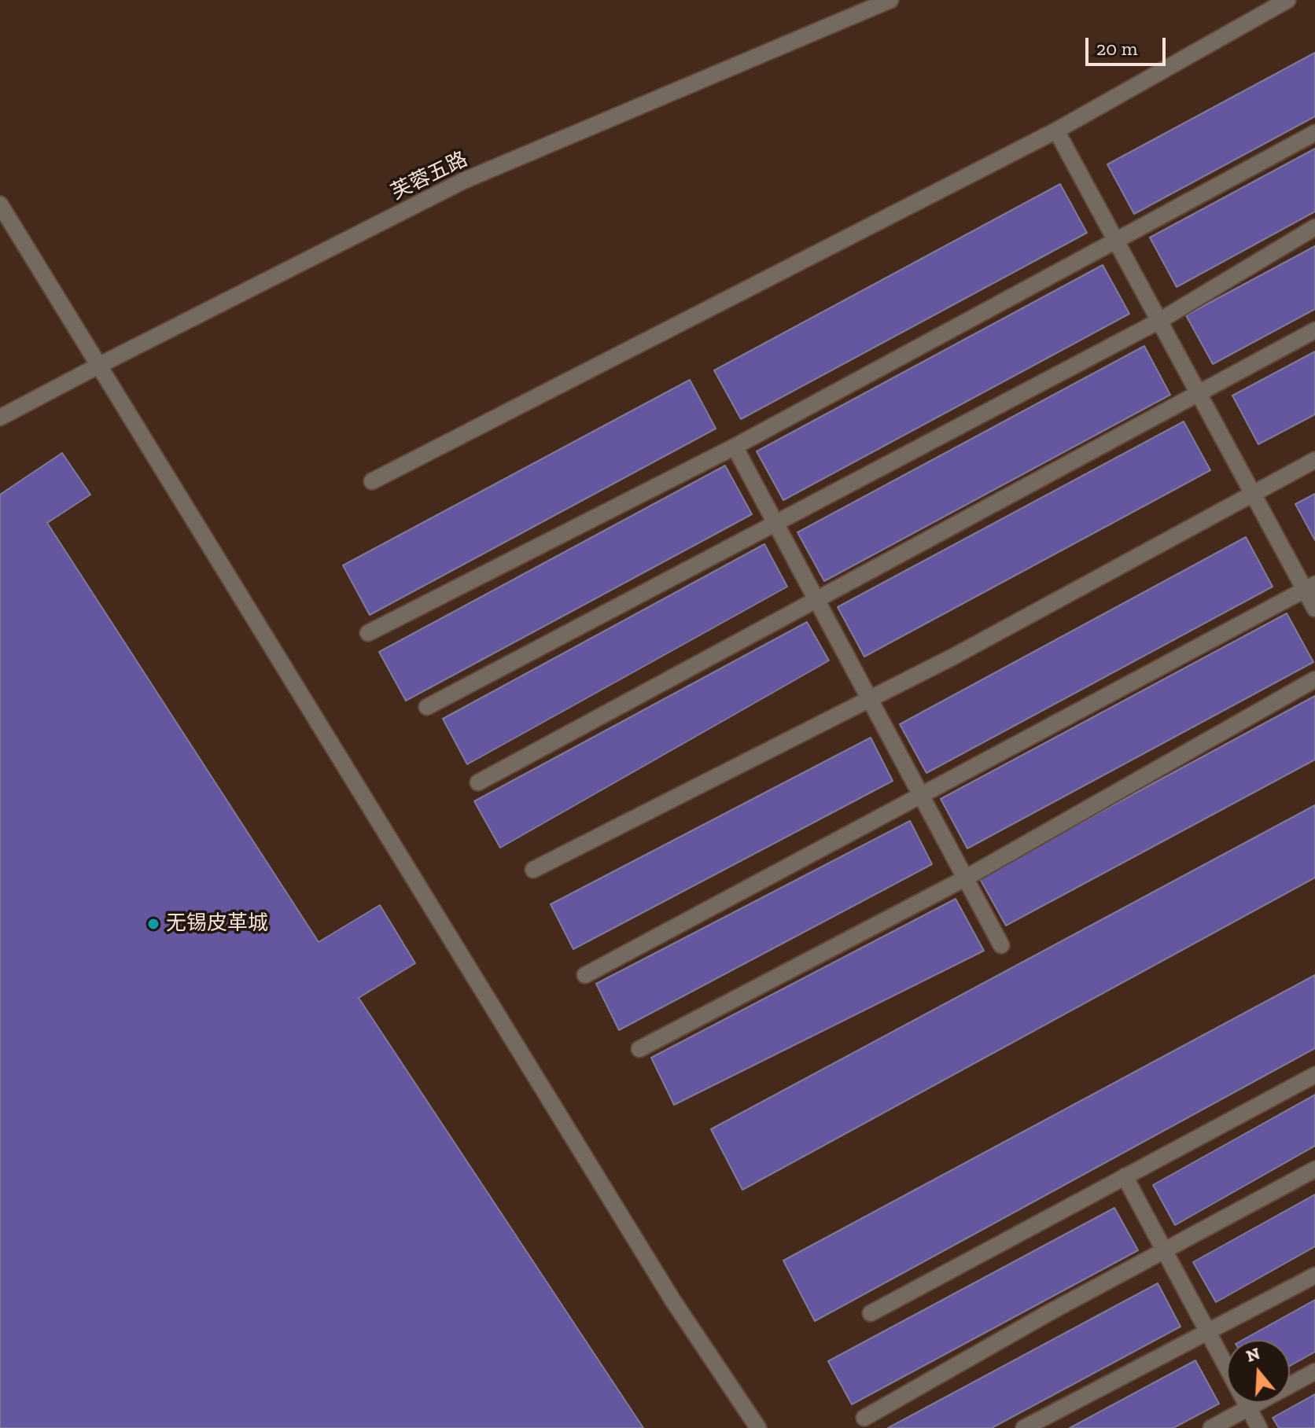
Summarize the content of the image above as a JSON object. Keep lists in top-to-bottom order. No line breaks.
{"streets":{"street":["芙蓉五路"]},"places":["无锡皮革城"],"scale_bar":"20 m","north":"top"}
